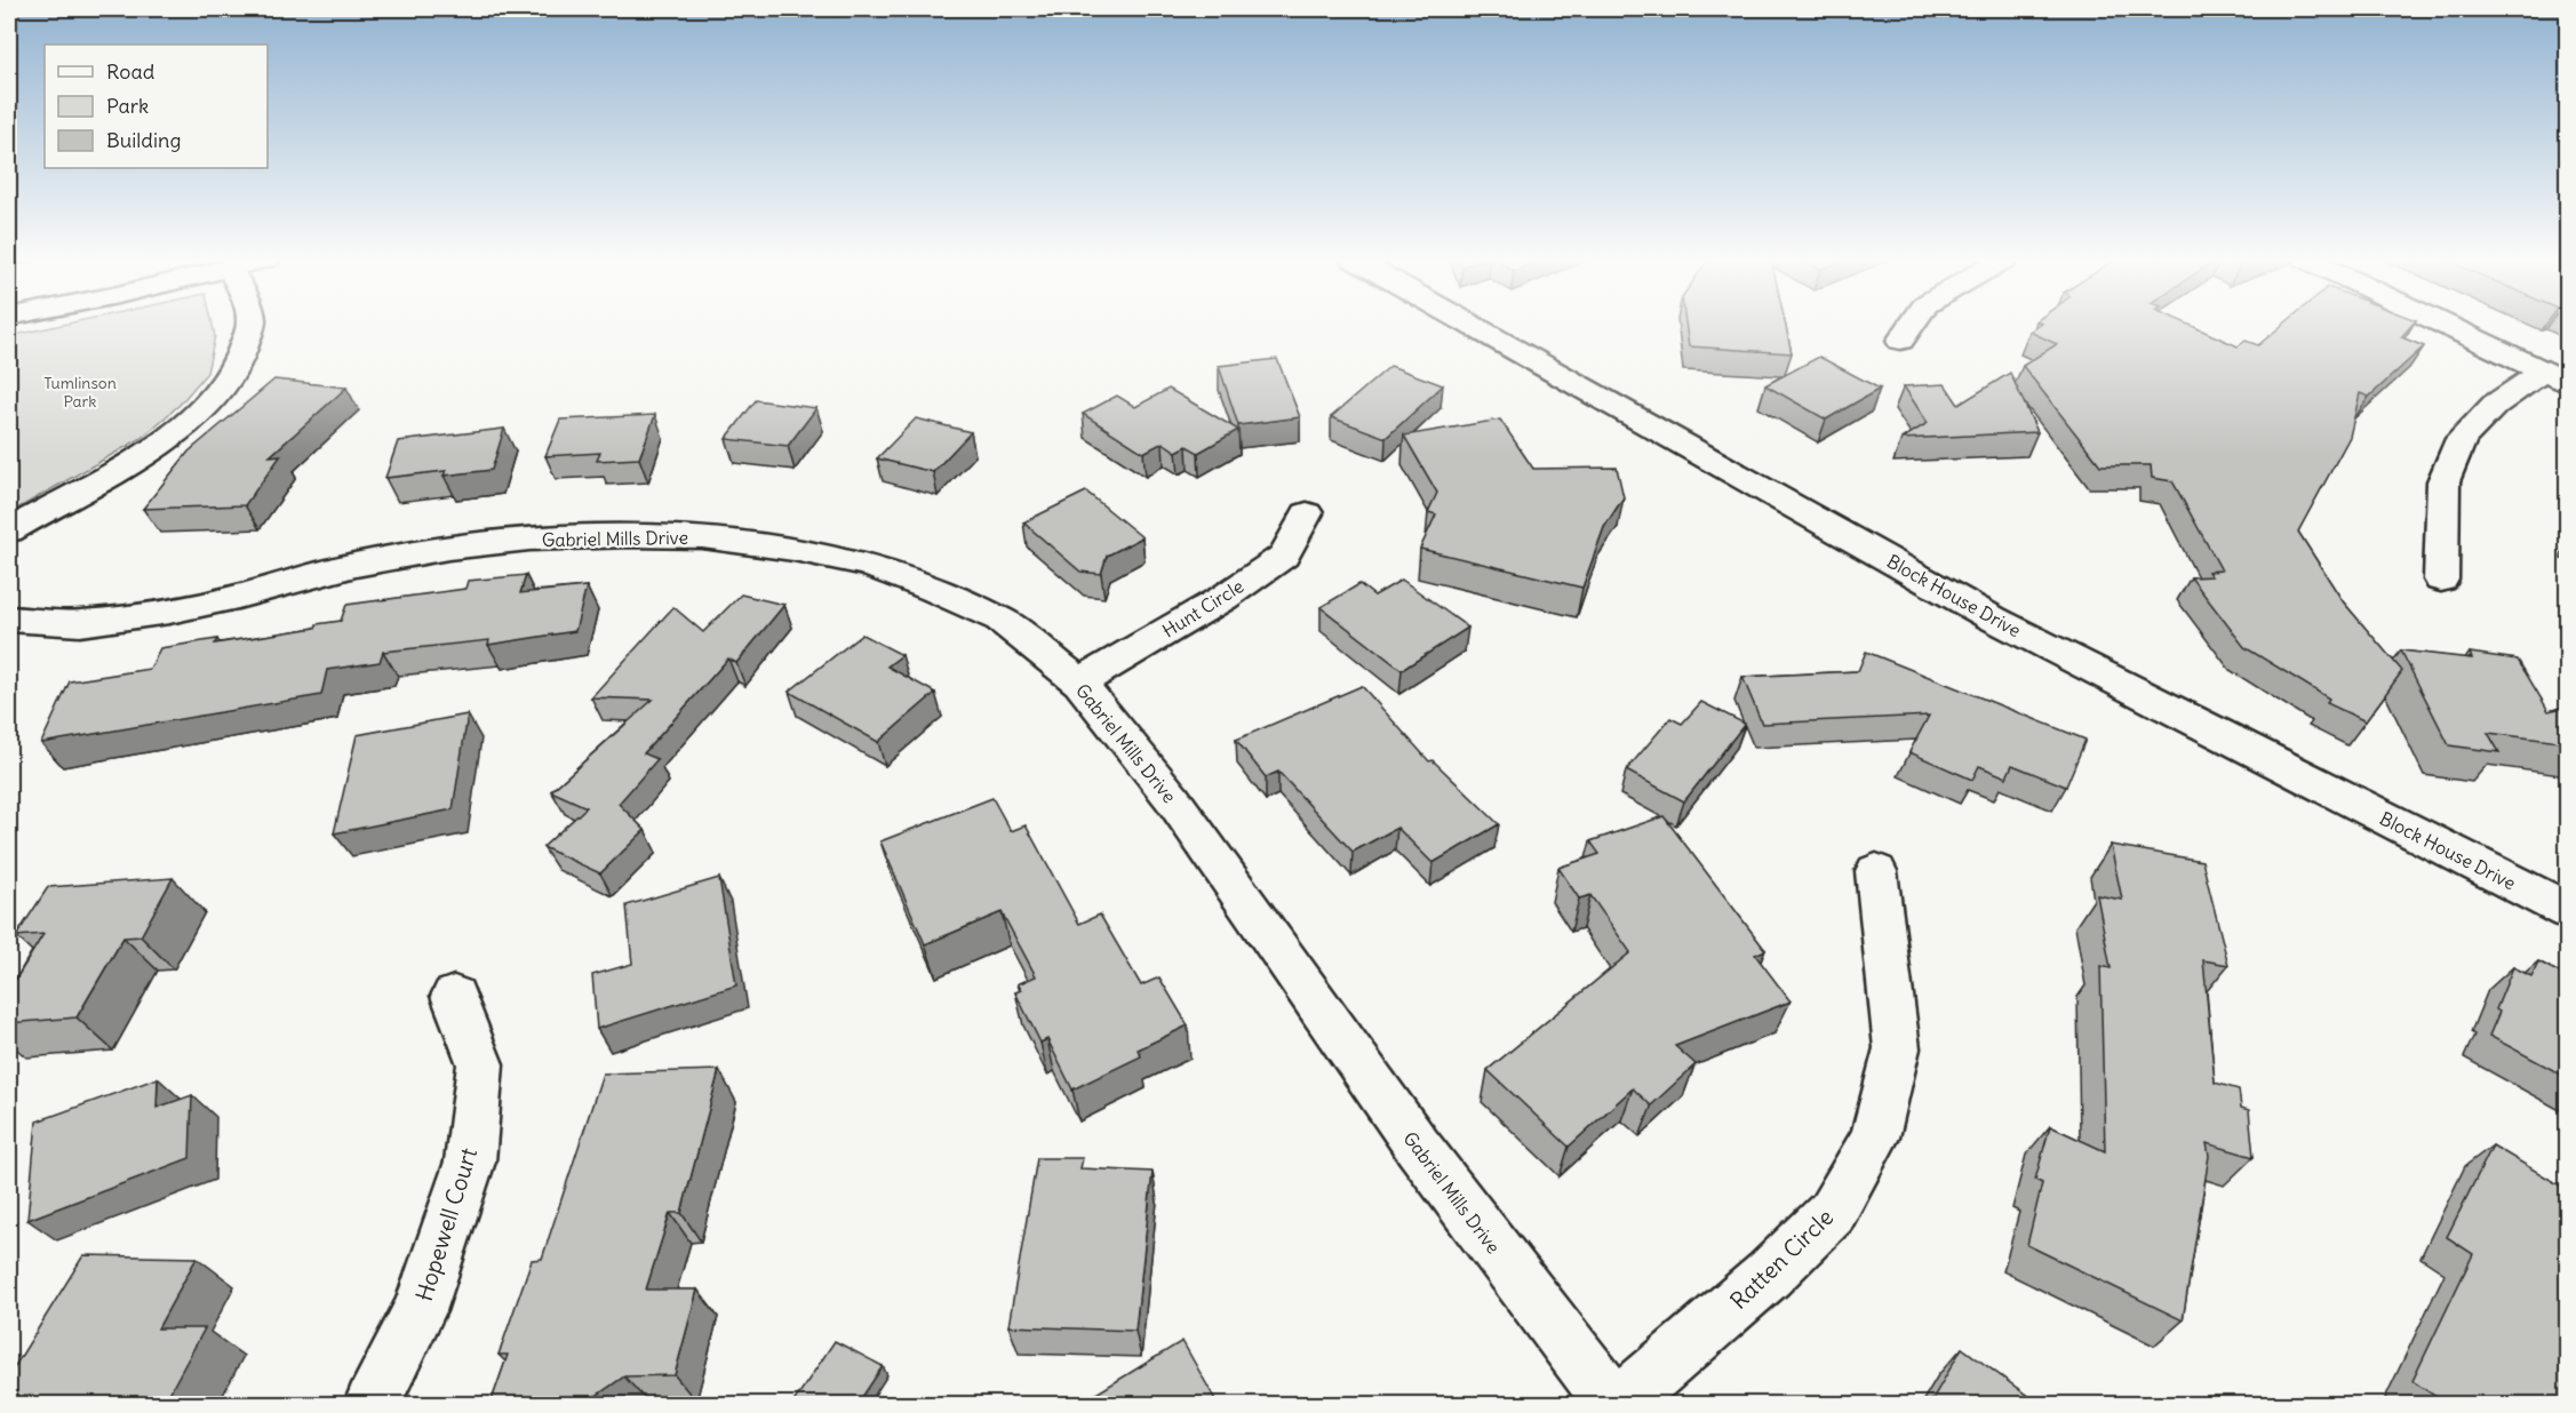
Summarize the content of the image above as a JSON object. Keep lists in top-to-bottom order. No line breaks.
{"streets":{"street":["Gabriel Mills Drive","Block House Drive","Hunt Circle","Hopewell Court","Ratten Circle"]},"crossings":[["Gabriel Mills Drive","Hunt Circle"]],"parks":["Tumlinson Park"],"legend":["Road","Park","Building"]}
